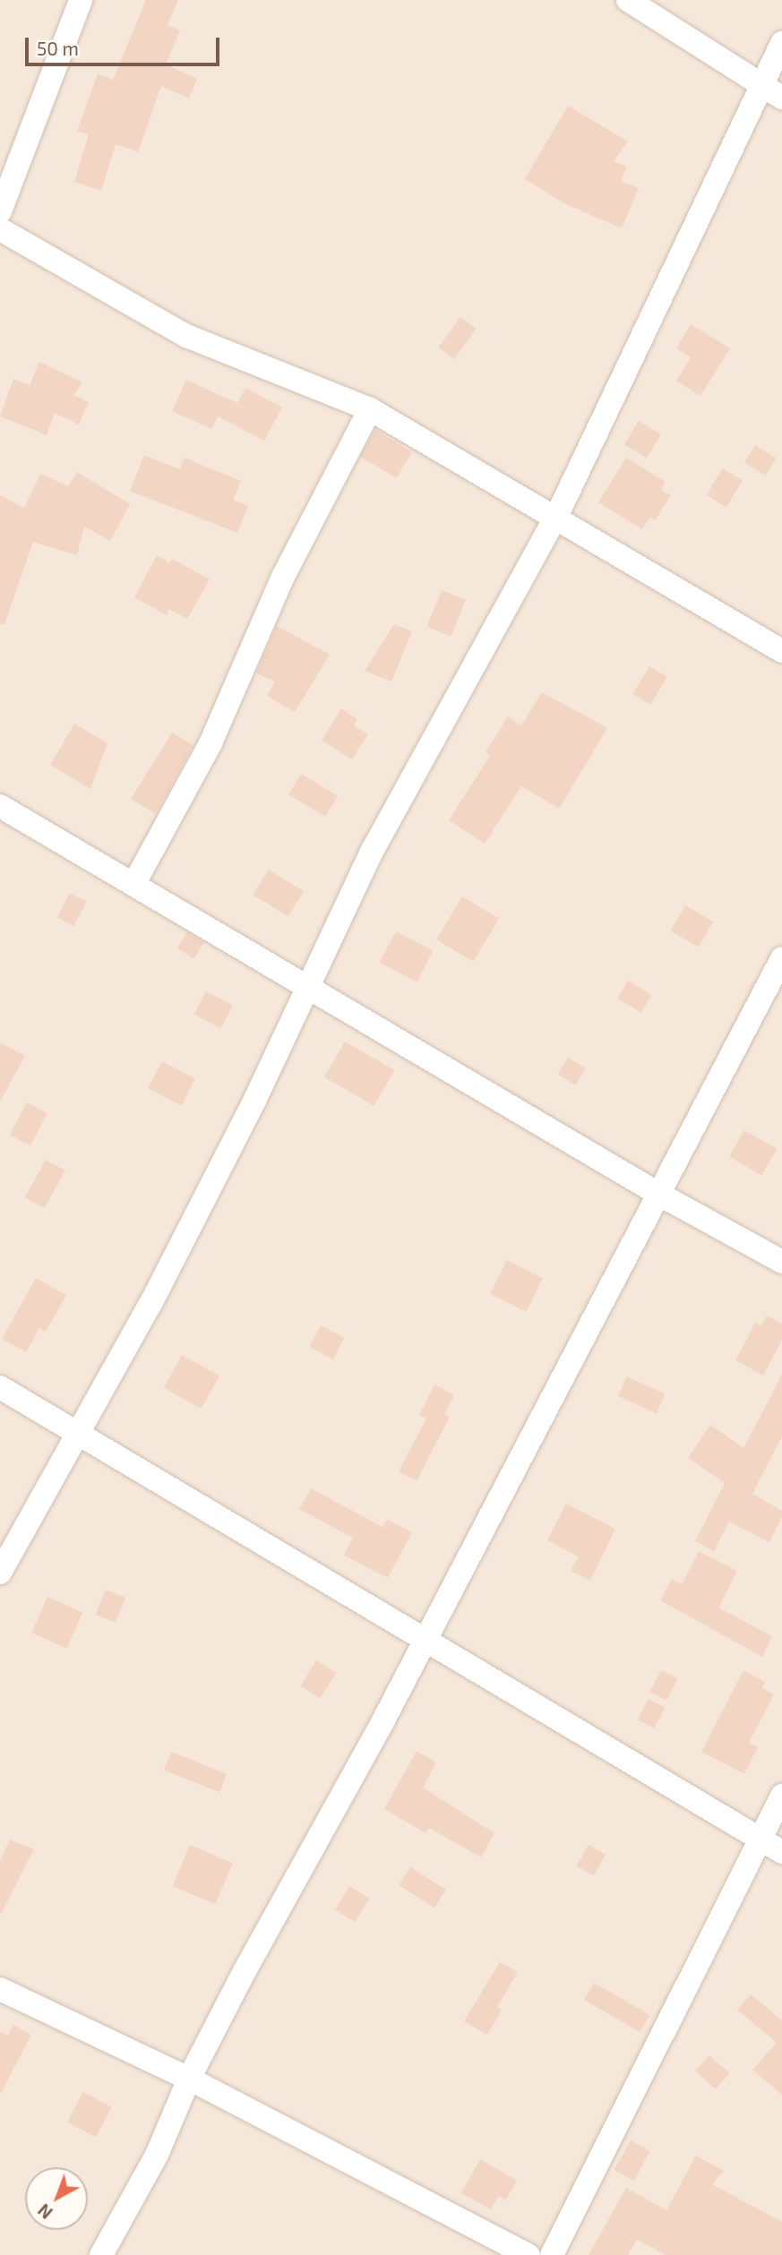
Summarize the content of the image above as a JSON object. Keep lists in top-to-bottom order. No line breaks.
{"scale_bar":"50 m","north":"bottom left"}
